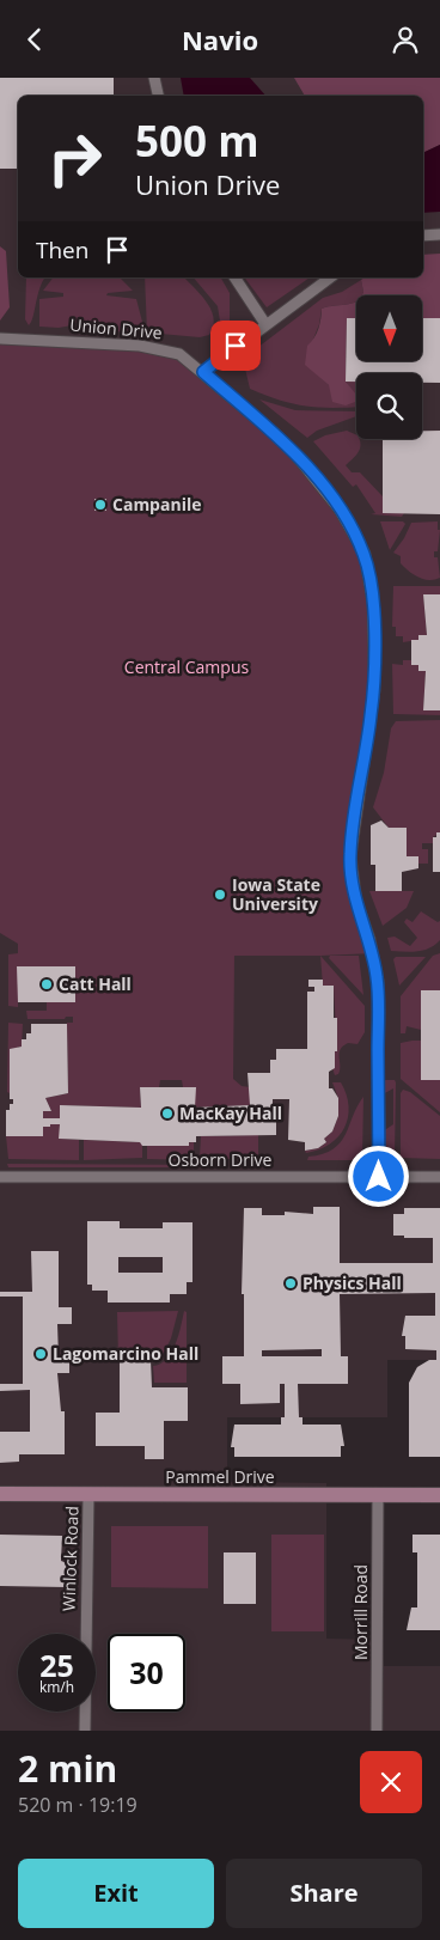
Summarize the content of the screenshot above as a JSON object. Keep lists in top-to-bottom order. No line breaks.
{"streets":{"street":["Union Drive","Osborn Drive","Pammel Drive","Winlock Road","Morrill Road"]},"crossings":[["Pammel Drive","Winlock Road"],["Pammel Drive","Morrill Road"]],"parks":["Central Campus"],"places":["Campanile","Iowa State University","Catt Hall","MacKay Hall","Physics Hall","Lagomarcino Hall"],"north":"bottom","page":{"header":"Navio","turn":["500 m","Union Drive"],"then":"Then","speed":"25 km/h","limit":"30","heading":["2 min","520 m · 19:19"],"buttons":["Exit","Share"]}}
